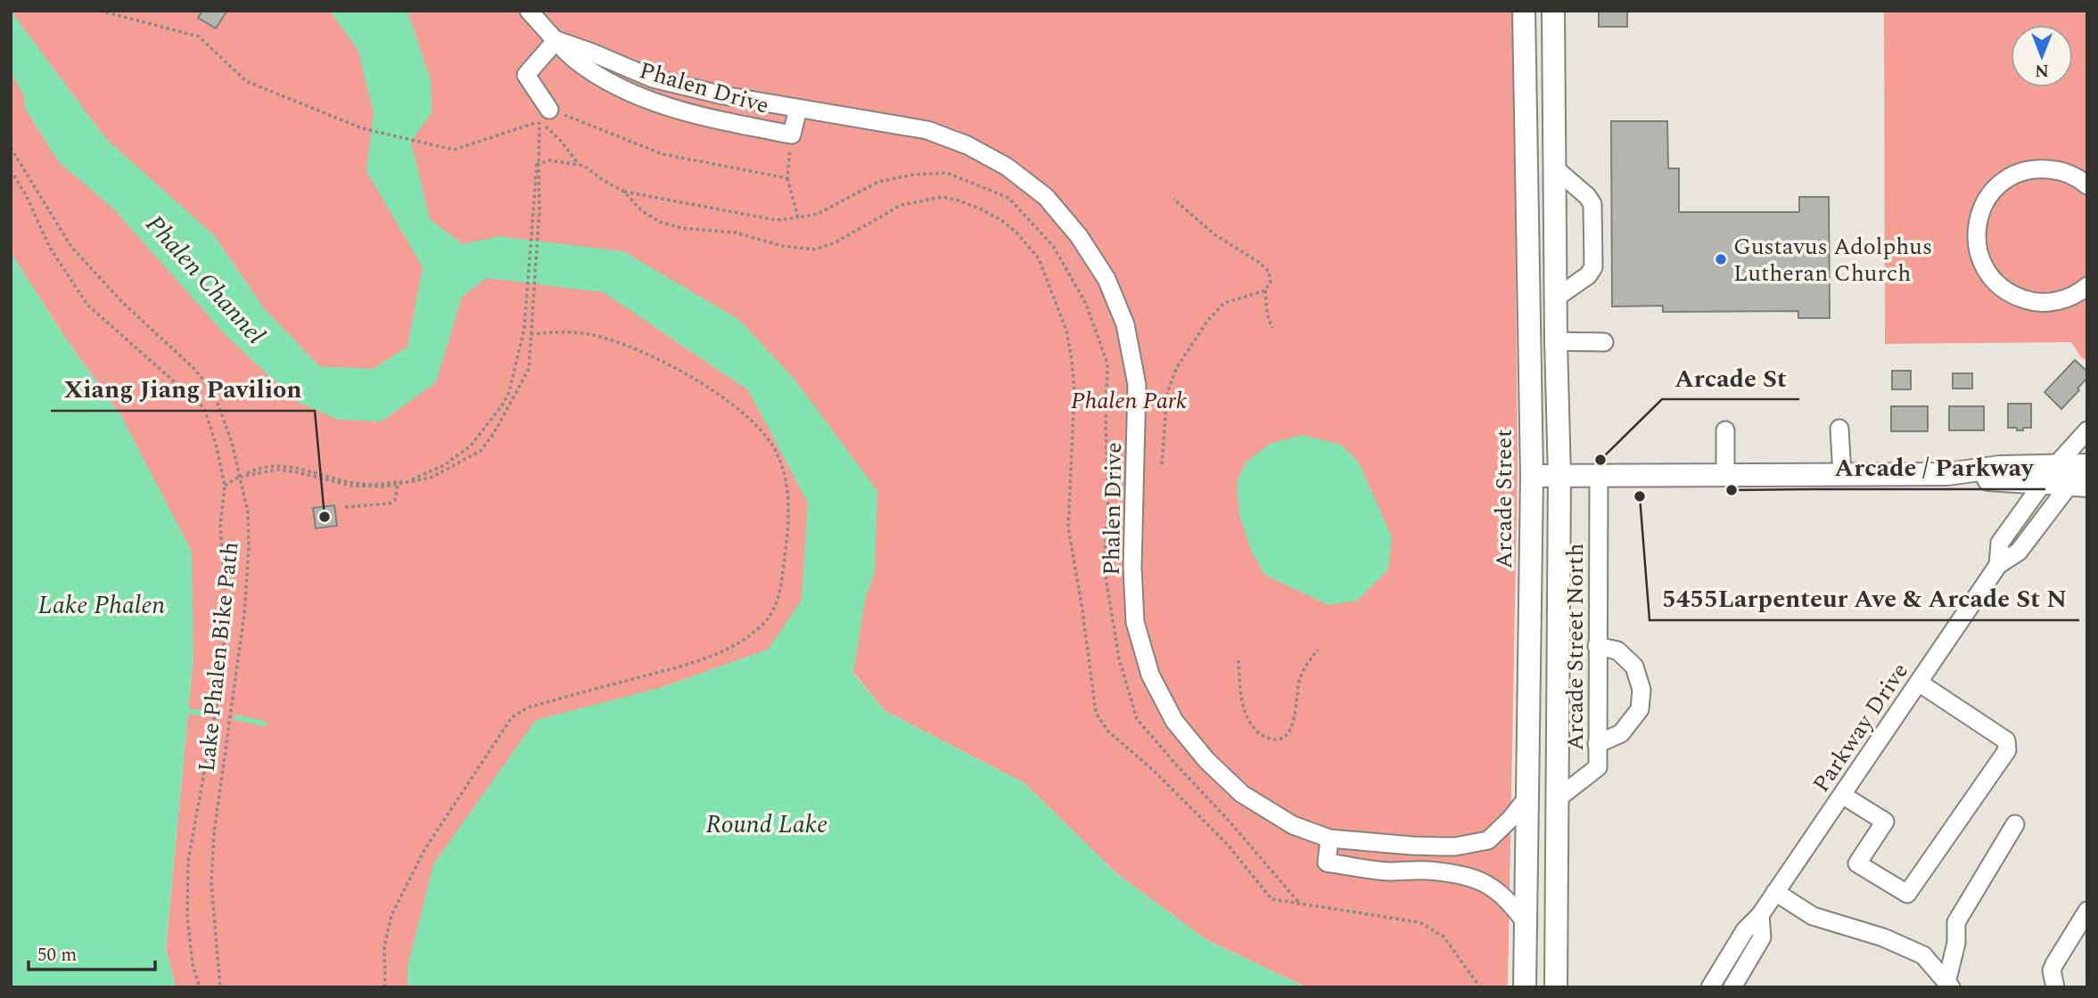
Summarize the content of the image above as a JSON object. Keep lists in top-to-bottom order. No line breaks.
{"streets":{"main road":["Arcade Street"],"street":["Phalen Drive","Arcade Street North","Parkway Drive"],"path":["Lake Phalen Bike Path"]},"crossings":[["Phalen Drive","Arcade Street"]],"water":["Phalen Channel","Lake Phalen","Round Lake"],"parks":["Phalen Park"],"places":["Gustavus Adolphus Lutheran Church","Arcade St","Arcade / Parkway","5455Larpenteur Ave & Arcade St N","Xiang Jiang Pavilion"],"scale_bar":"50 m","north":"bottom"}
